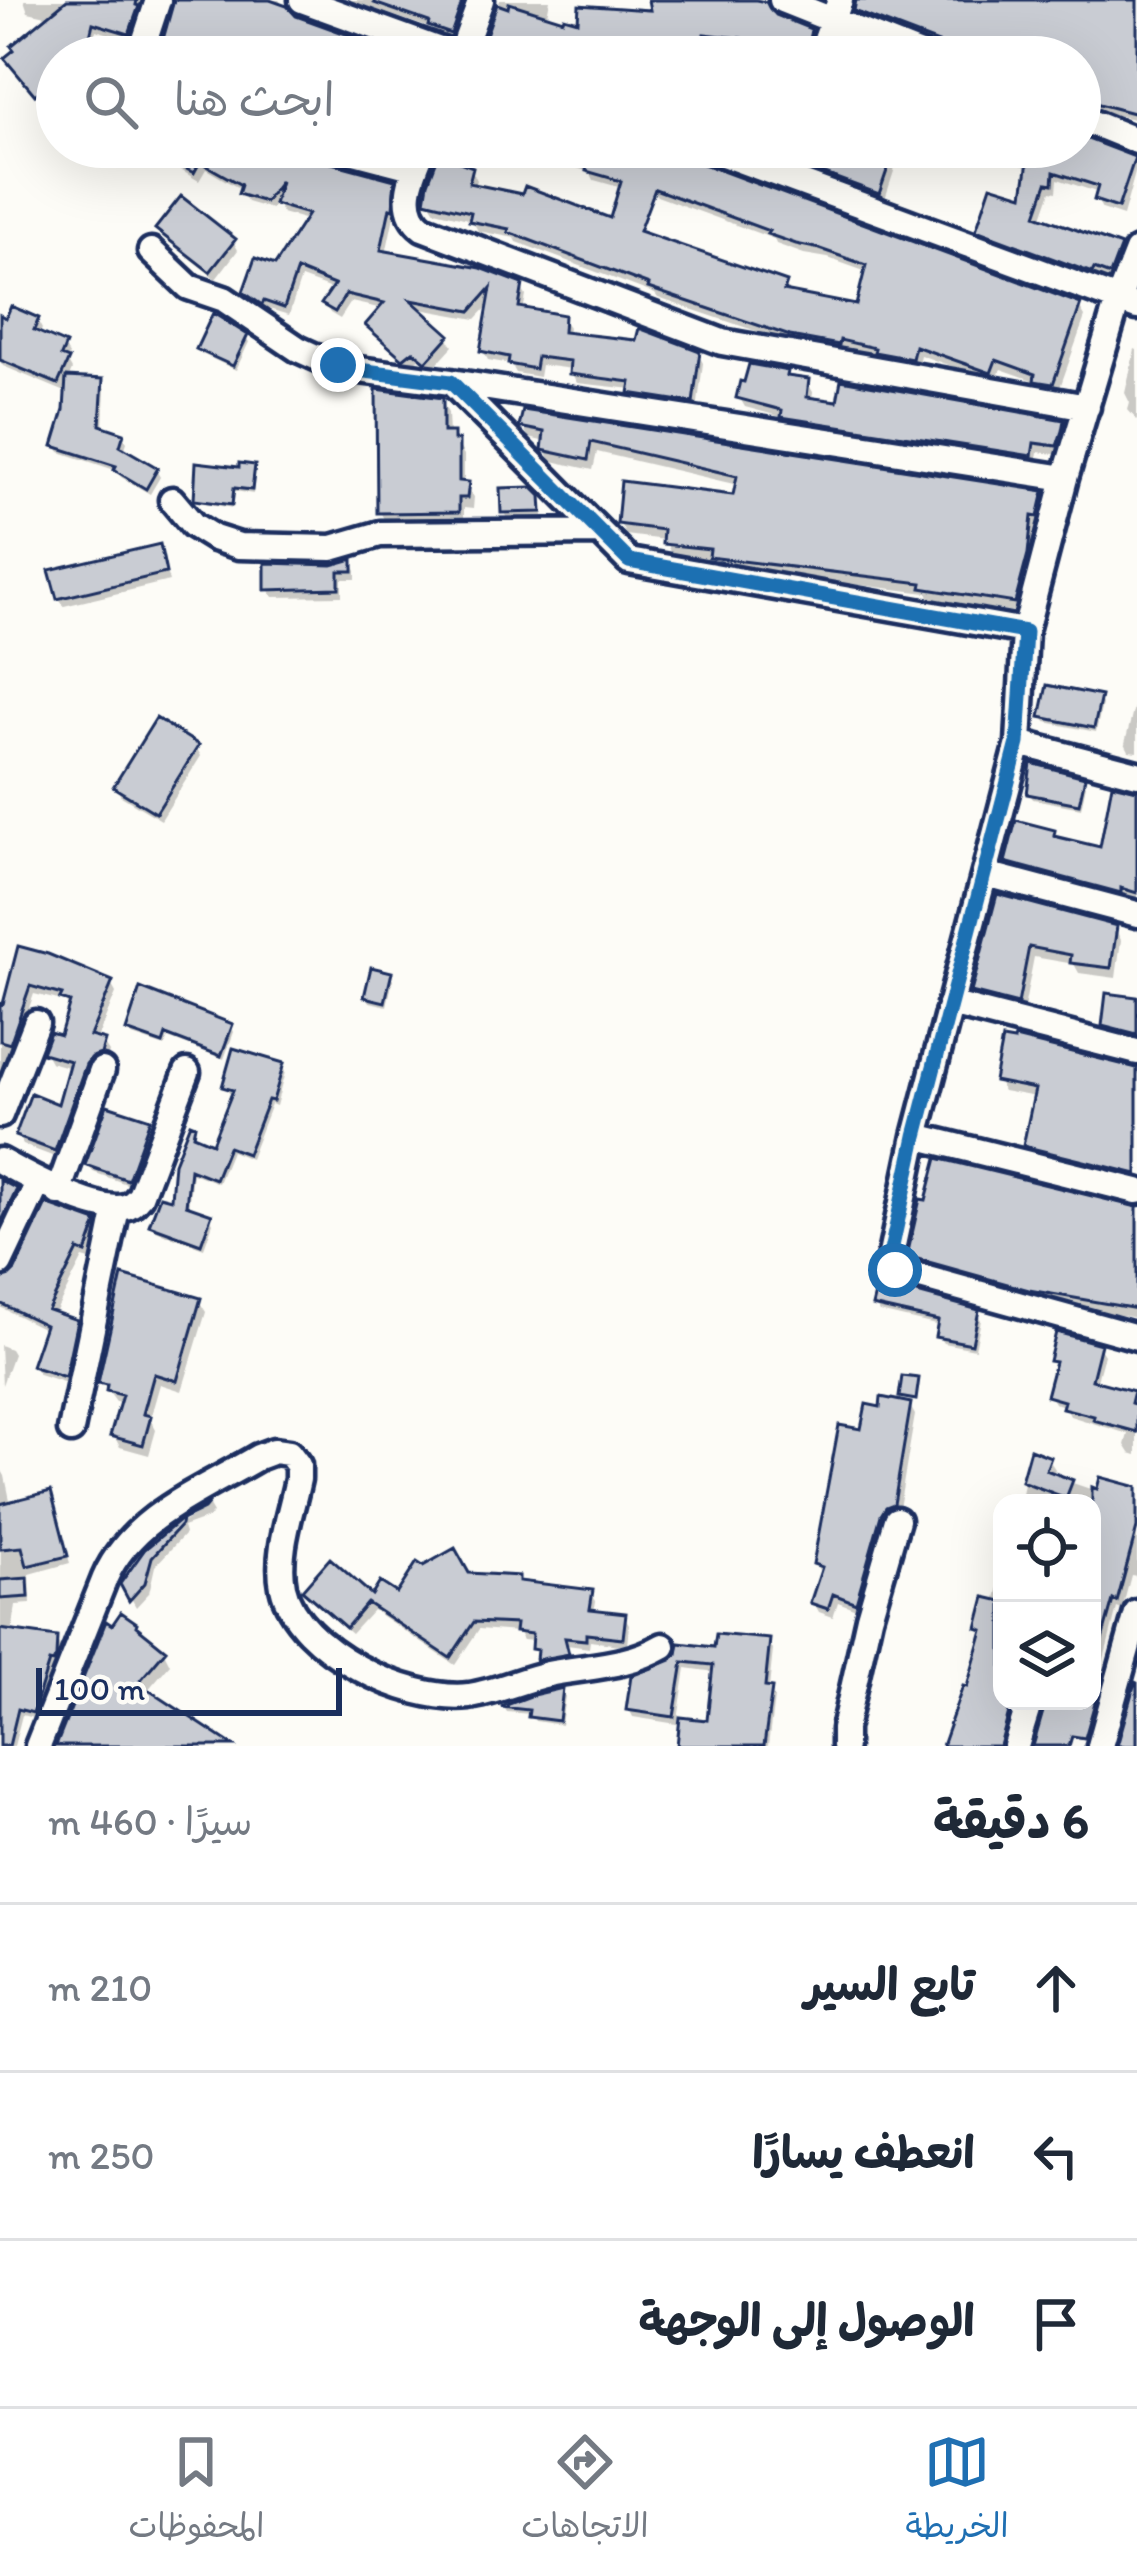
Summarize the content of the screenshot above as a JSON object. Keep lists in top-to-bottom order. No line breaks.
{"scale_bar":"100 m","page":{"search":"ابحث هنا","scale":"100 m","heading":["6 دقيقة","سيرًا · 460 m"],"list":[["تابع السير","210 m"],["انعطف يسارًا","250 m"],"الوصول إلى الوجهة"],"nav":["الخريطة","الاتجاهات","المحفوظات"]}}
